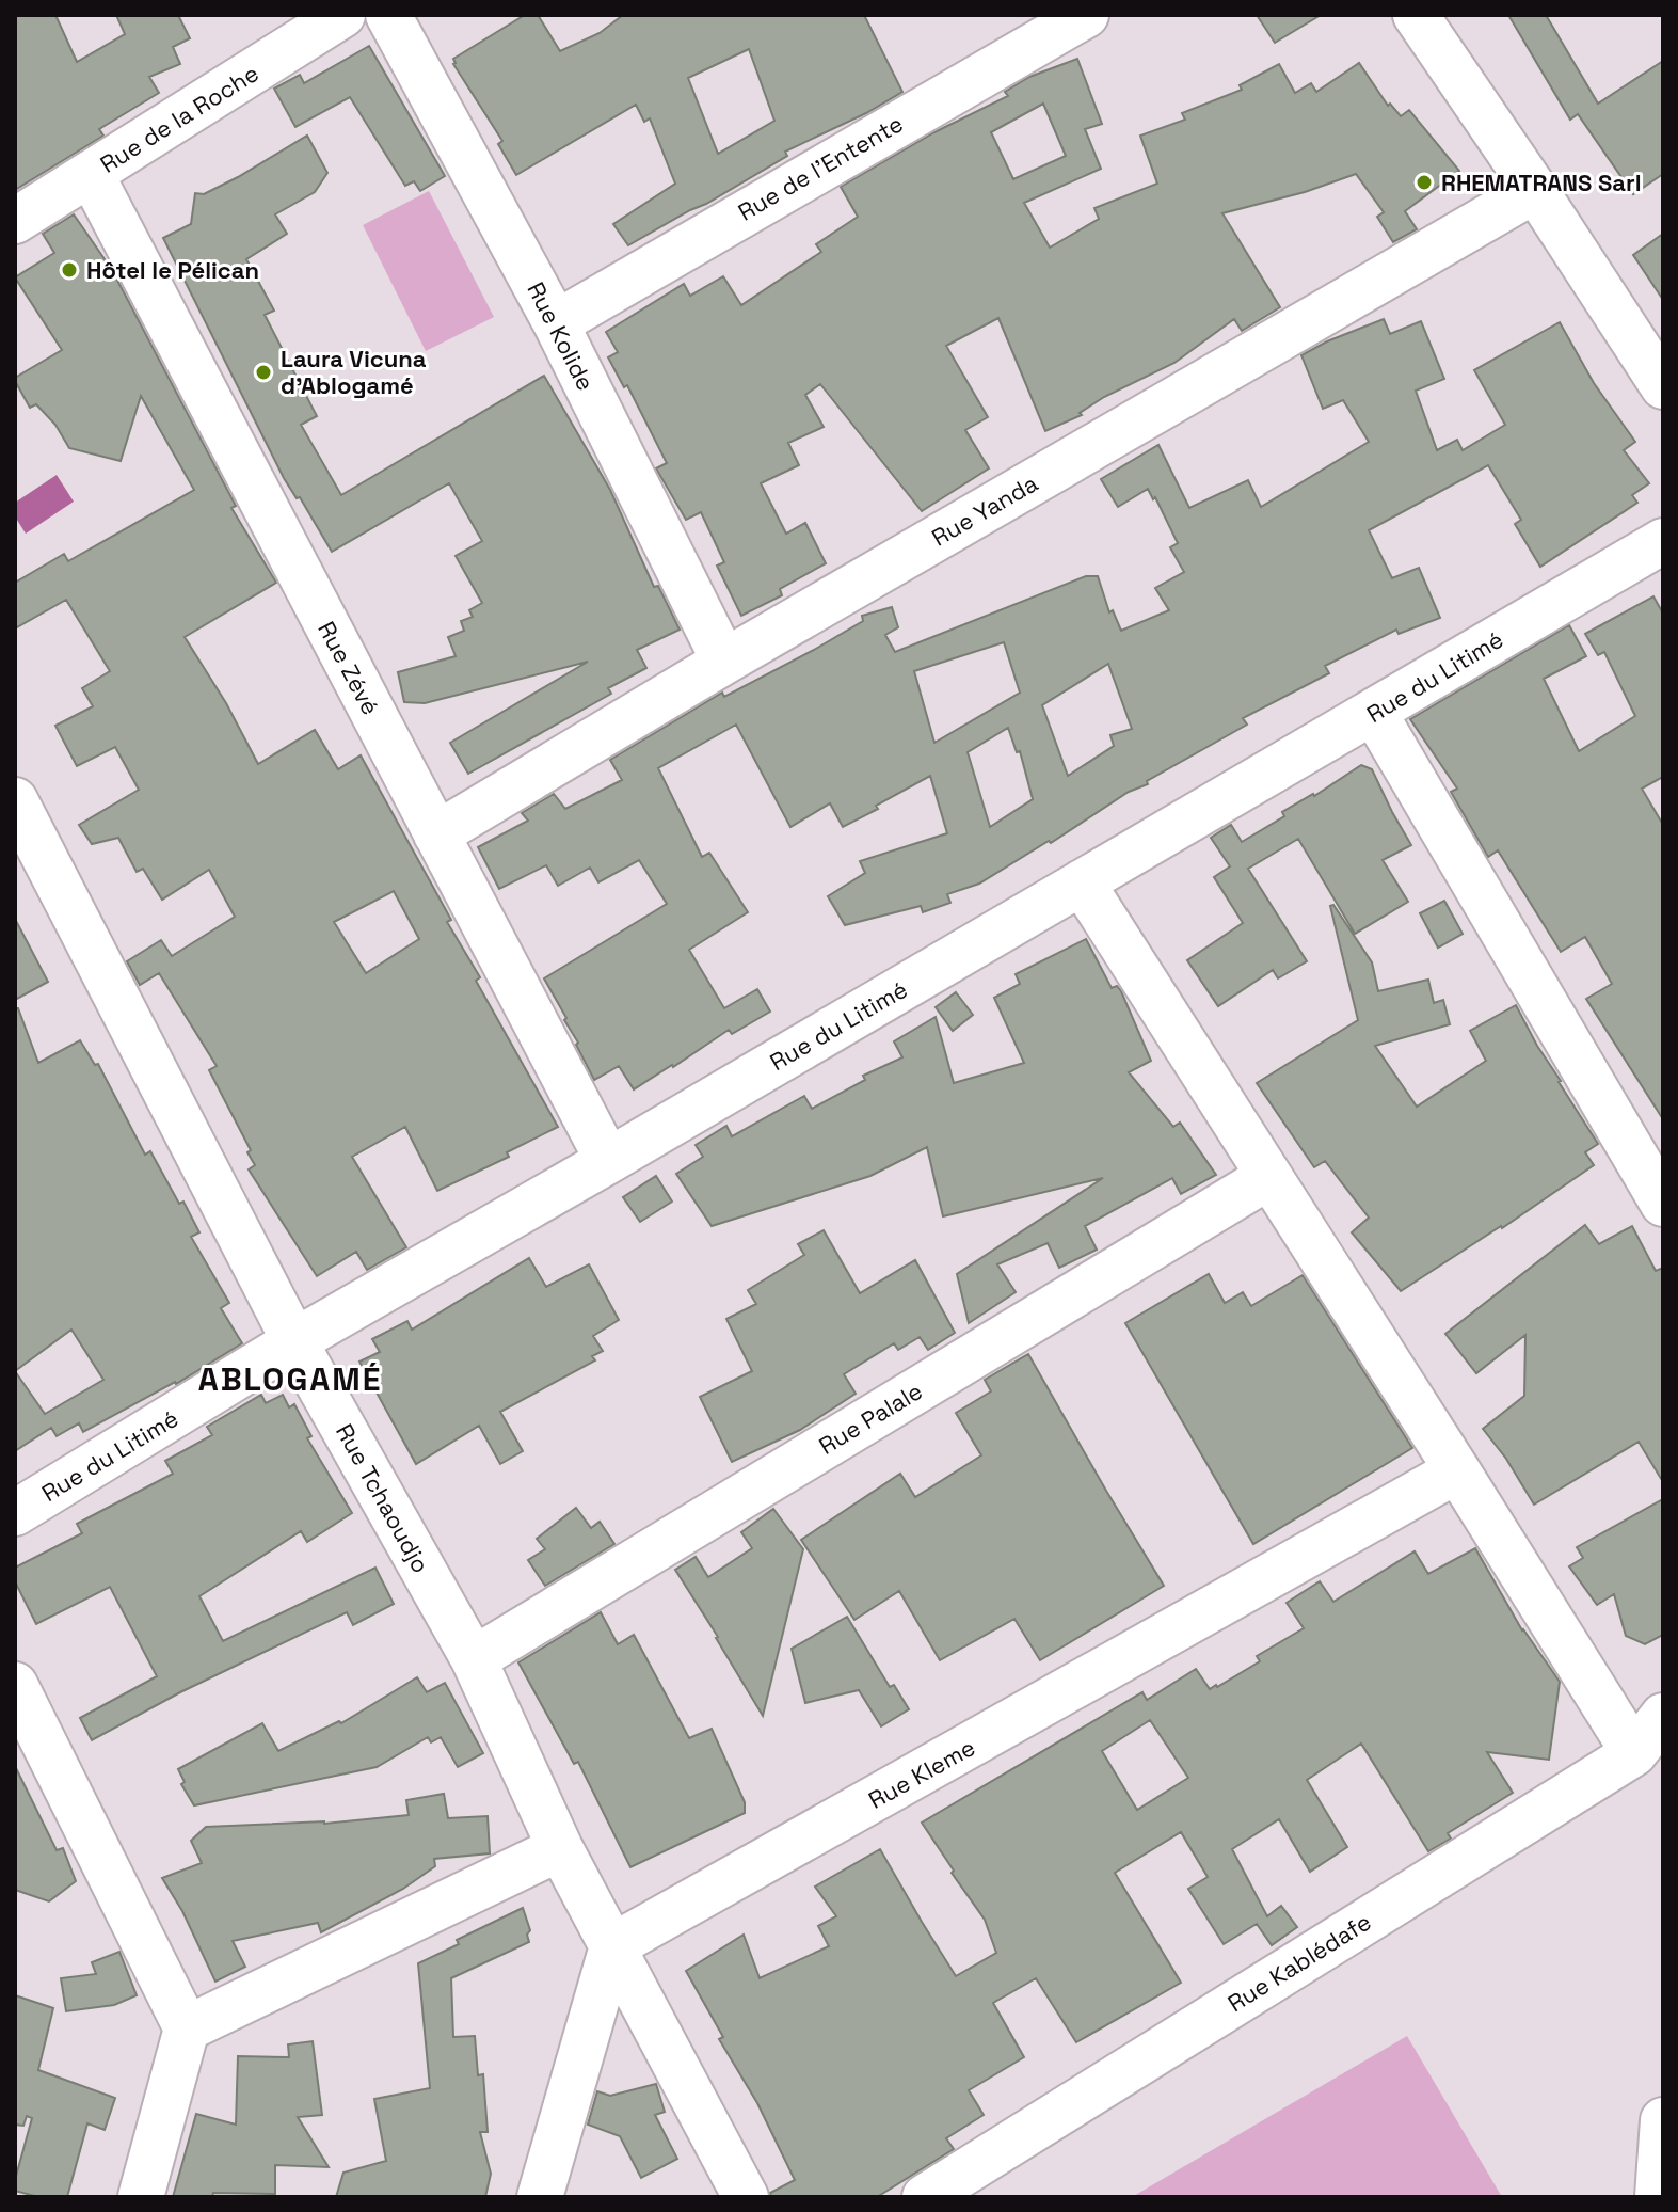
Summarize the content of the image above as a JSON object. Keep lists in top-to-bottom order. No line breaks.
{"streets":{"street":["Rue de la Roche","Rue de l'Entente","Rue Kolide","Rue Yanda","Rue Zévé","Rue du Litimé","Rue Palale","Rue Tchaoudjo","Rue Kleme","Rue Kablédafe"]},"crossings":[["Rue de la Roche","Rue Zévé"],["Rue de l'Entente","Rue Kolide"],["Rue Kolide","Rue Yanda"],["Rue Yanda","Rue Zévé"],["Rue Zévé","Rue du Litimé"],["Rue du Litimé","Rue Tchaoudjo"],["Rue Palale","Rue Tchaoudjo"],["Rue Tchaoudjo","Rue Kleme"]],"districts":["ABLOGAMÉ"],"places":["RHEMATRANS Sarl","Hôtel le Pélican","Laura Vicuna d'Ablogamé"]}
